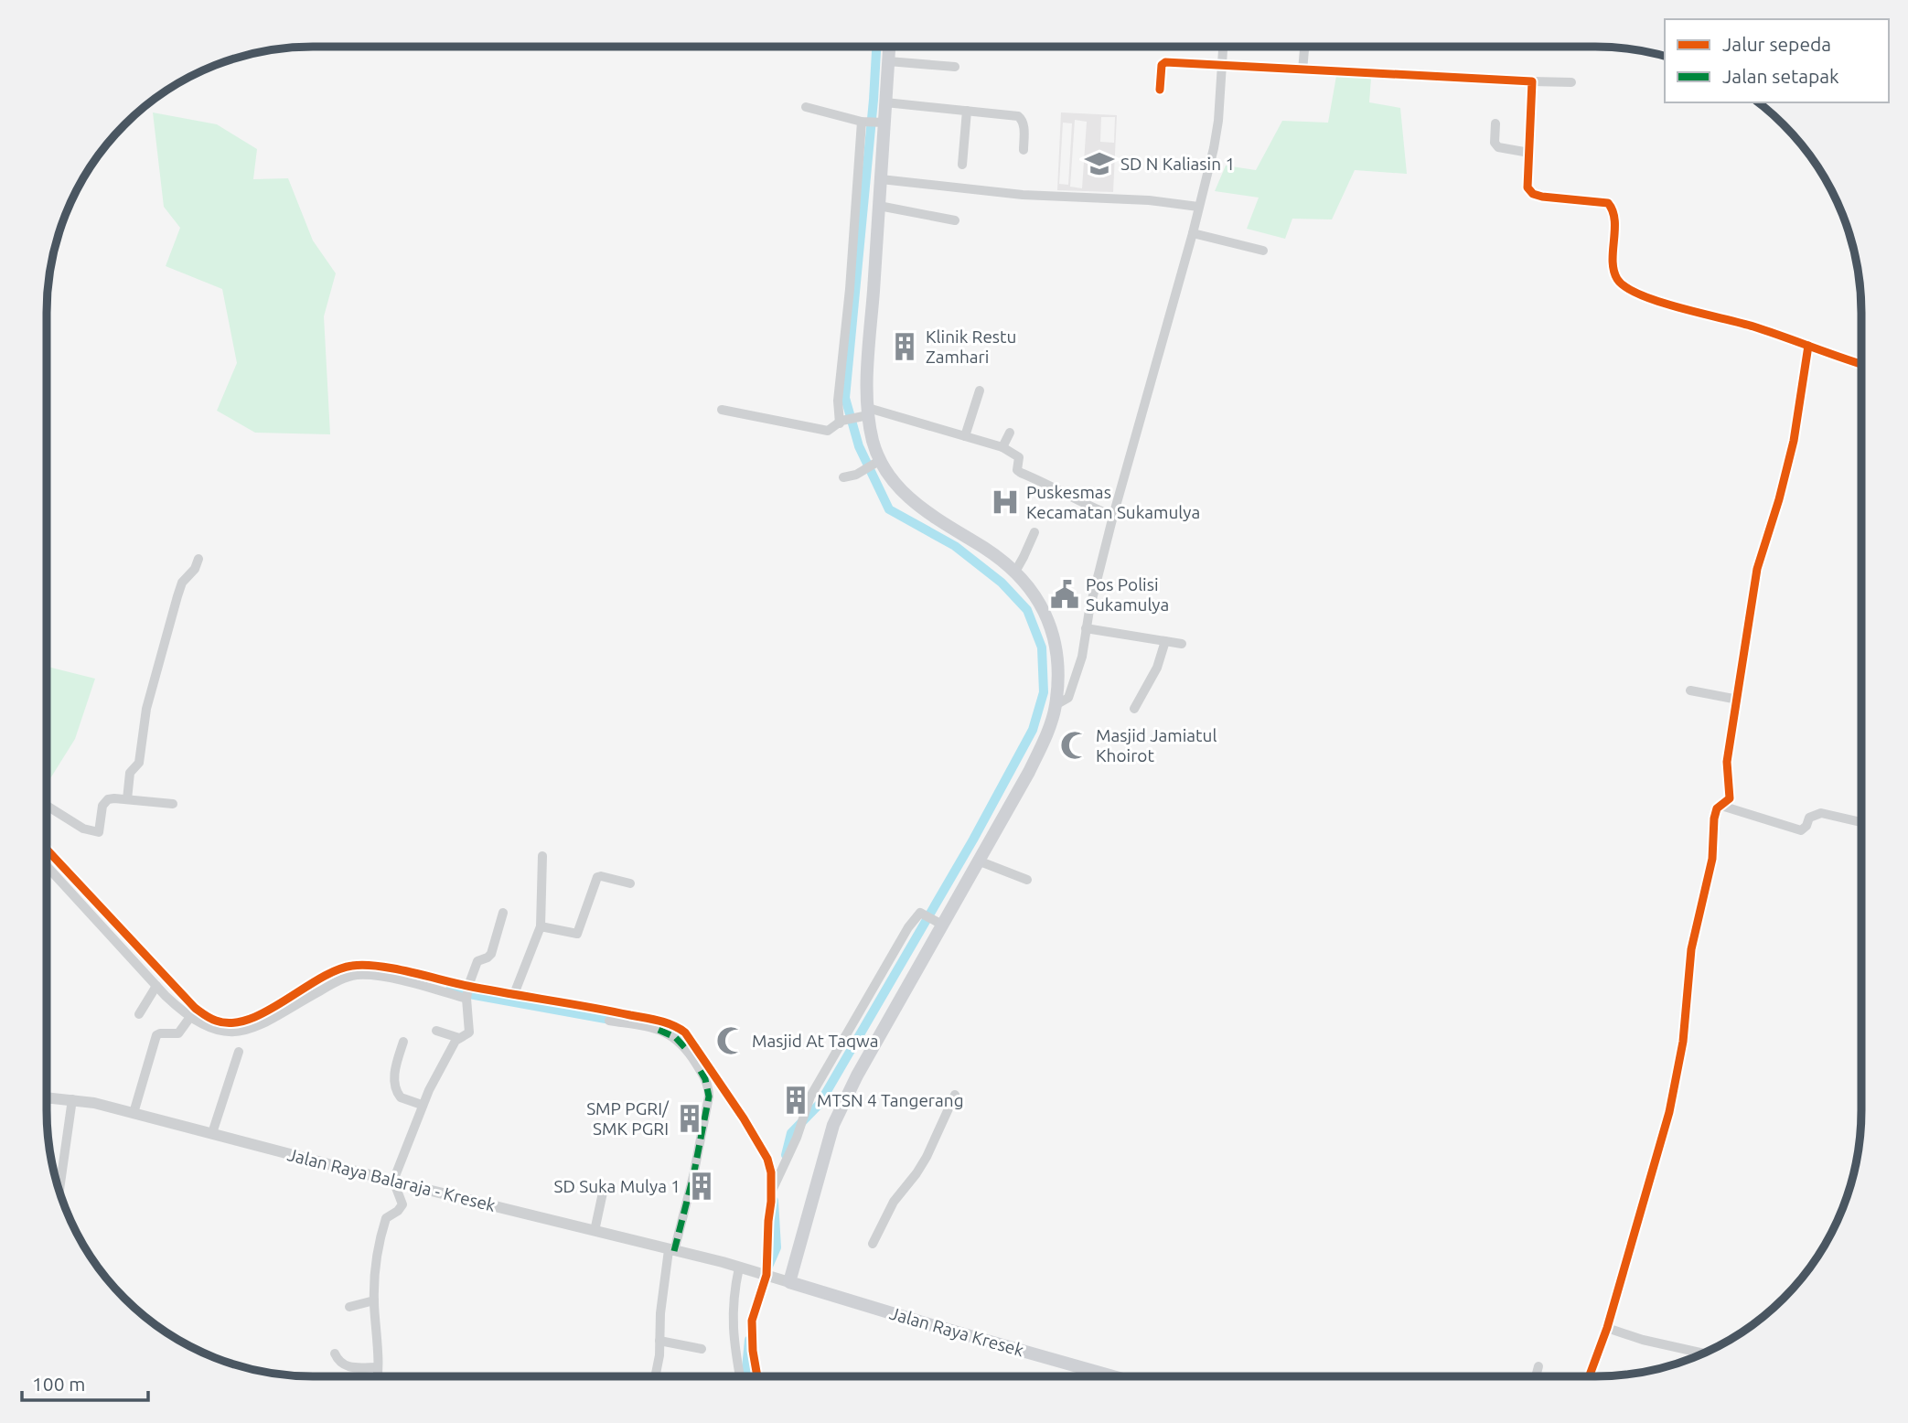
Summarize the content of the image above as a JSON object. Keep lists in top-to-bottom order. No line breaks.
{"streets":{"main road":["Jalan Raya Kresek"],"street":["Jalan Raya Balaraja - Kresek"]},"crossings":[["Jalan Raya Balaraja - Kresek","Jalan Raya Kresek"]],"places":{"school or university":["SD N Kaliasin 1"],"building":["Klinik Restu Zamhari","MTSN 4 Tangerang","SMP PGRI/ SMK PGRI","SD Suka Mulya 1"],"hospital":["Puskesmas Kecamatan Sukamulya"],"public building":["Pos Polisi Sukamulya"],"mosque":["Masjid Jamiatul Khoirot","Masjid At Taqwa"]},"legend":["Jalur sepeda","Jalan setapak"],"scale_bar":"100 m"}
